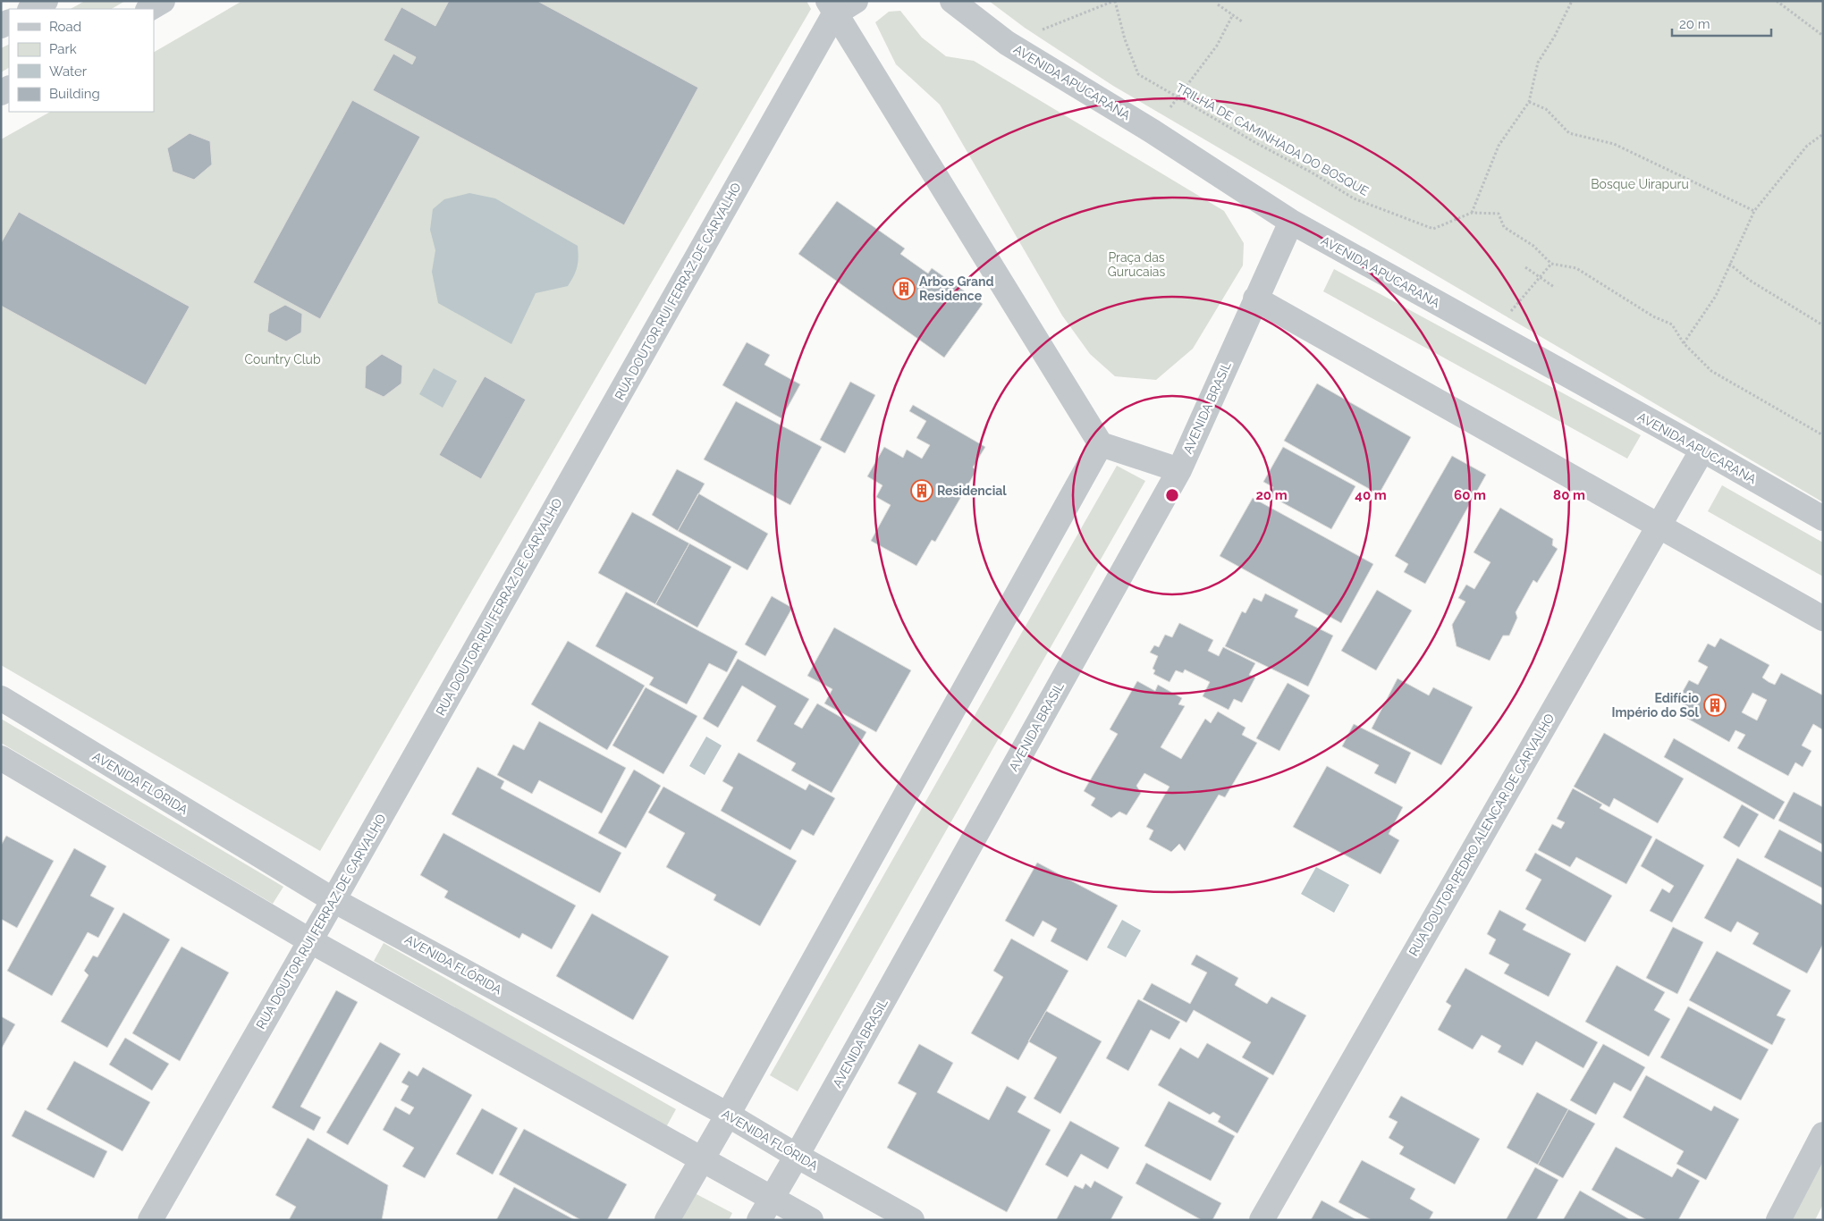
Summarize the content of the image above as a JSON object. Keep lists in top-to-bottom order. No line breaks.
{"streets":{"street":["AVENIDA APUCARANA","RUA DOUTOR RUI FERRAZ DE CARVALHO","AVENIDA BRASIL","AVENIDA FLÓRIDA","RUA DOUTOR PEDRO ALENCAR DE CARVALHO"],"path":["TRILHA DE CAMINHADA DO BOSQUE"]},"crossings":[["AVENIDA APUCARANA","AVENIDA BRASIL"],["AVENIDA APUCARANA","RUA DOUTOR PEDRO ALENCAR DE CARVALHO"],["RUA DOUTOR RUI FERRAZ DE CARVALHO","AVENIDA FLÓRIDA"],["AVENIDA BRASIL","AVENIDA FLÓRIDA"]],"parks":["Bosque Uirapuru","Praça das Gurucaias","Country Club"],"places":{"building":["Arbos Grand Residence","Residencial","Edifício Império do Sol"]},"legend":["Road","Park","Water","Building"],"scale_bar":"20 m","rings":["20 m","40 m","60 m","80 m"]}
